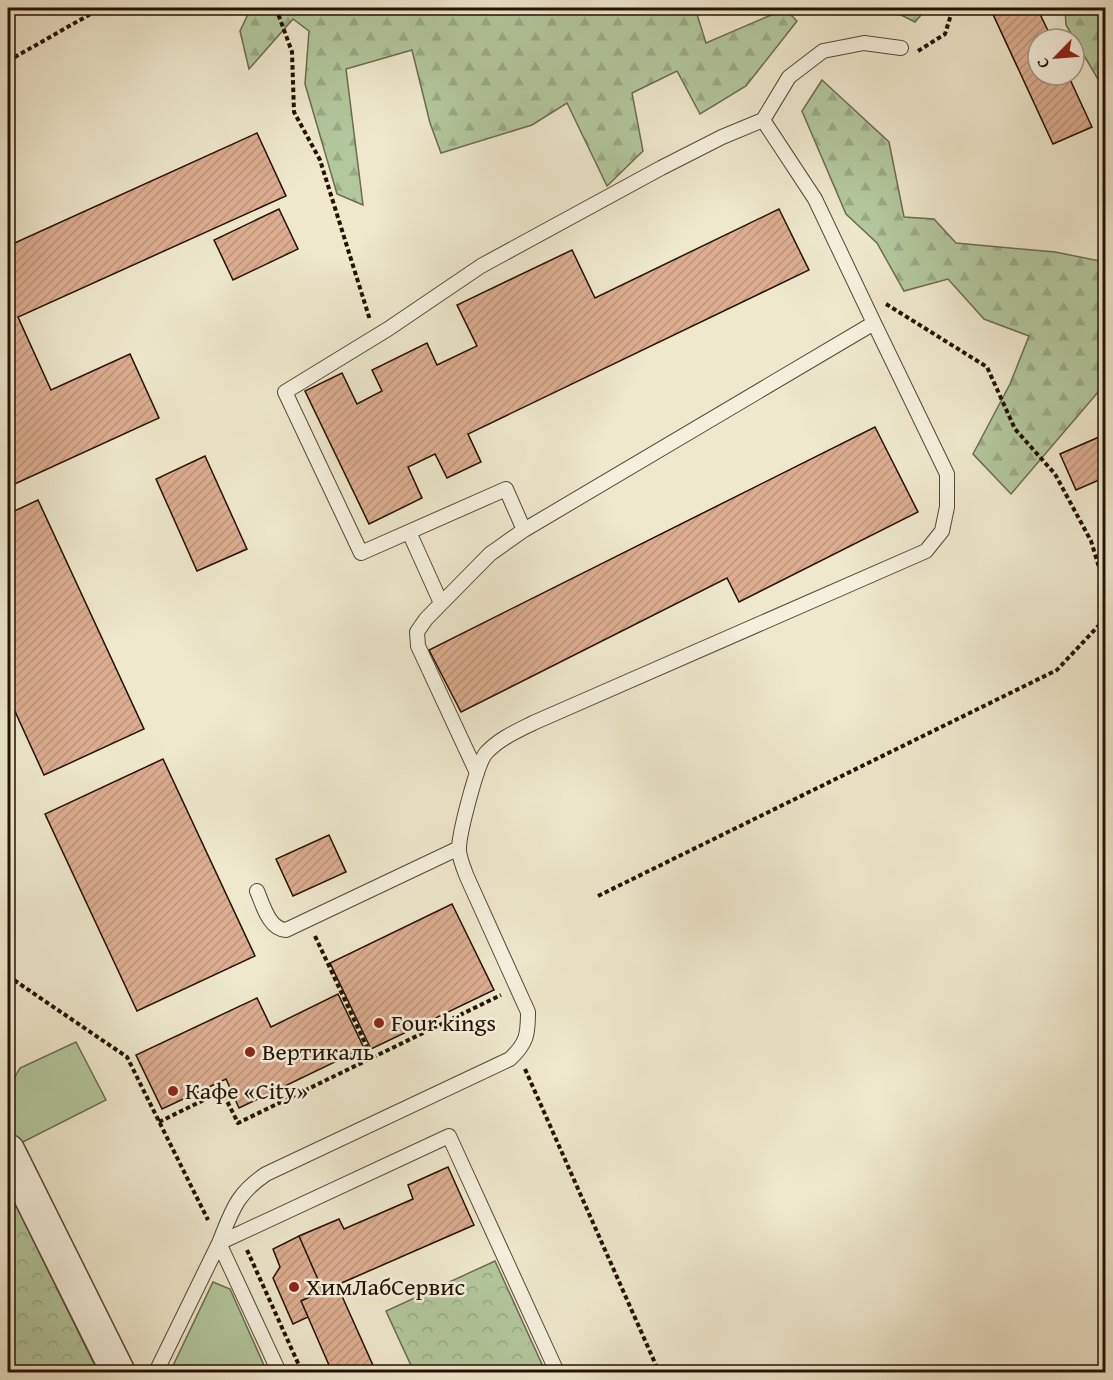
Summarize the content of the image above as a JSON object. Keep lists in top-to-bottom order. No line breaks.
{"places":["Four kings","Вертикаль","Кафе «City»","ХимЛабСервис"],"north":"bottom left"}
